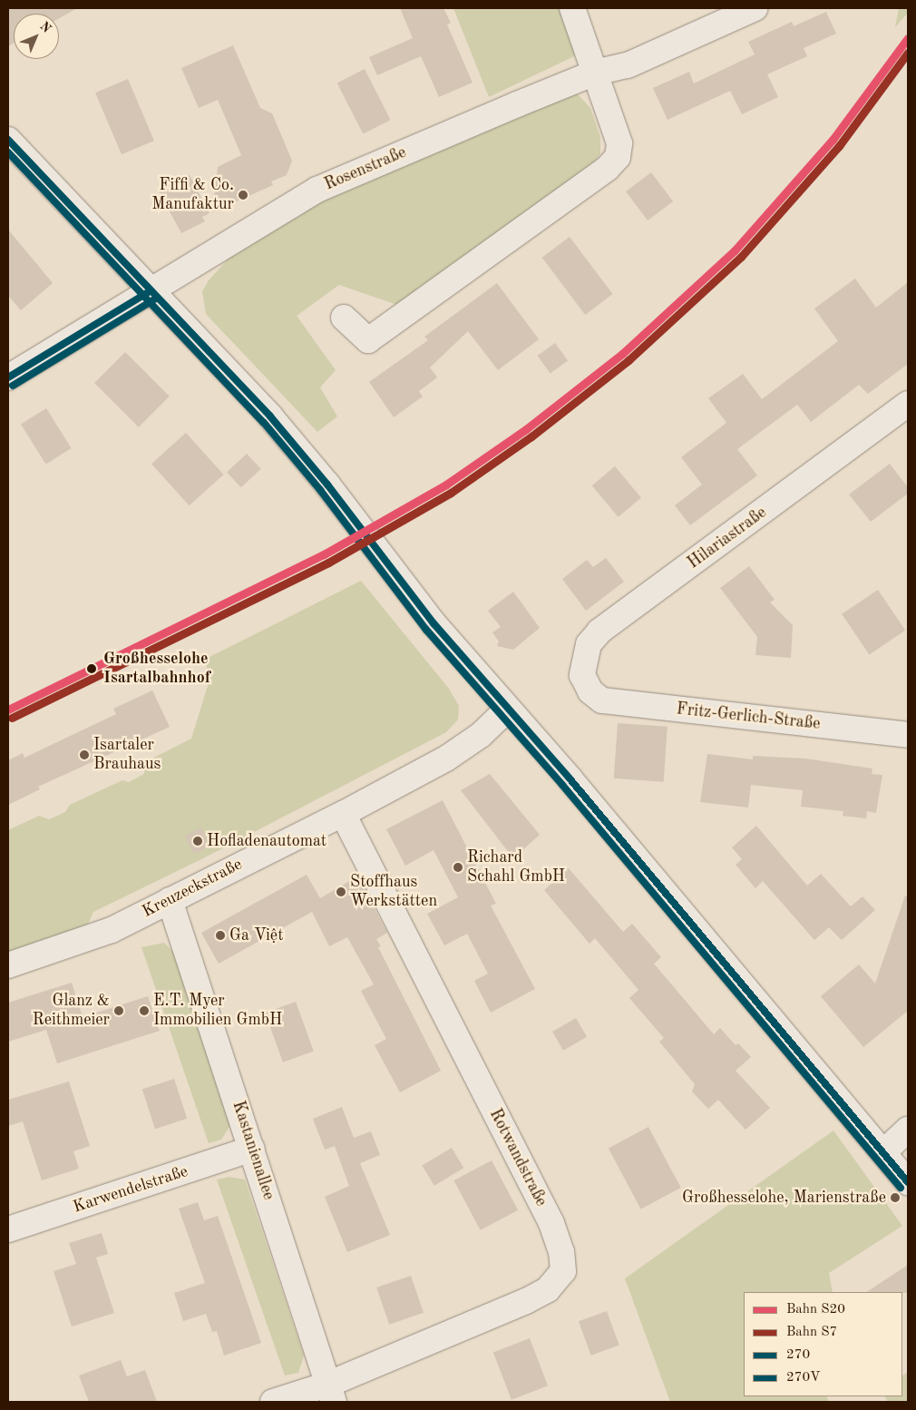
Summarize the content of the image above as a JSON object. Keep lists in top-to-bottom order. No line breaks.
{"streets":{"street":["Rosenstraße","Hilariastraße","Fritz-Gerlich-Straße","Kreuzeckstraße","Kastanienallee","Rotwandstraße","Karwendelstraße"]},"crossings":[["Hilariastraße","Fritz-Gerlich-Straße"],["Kreuzeckstraße","Kastanienallee"],["Kreuzeckstraße","Rotwandstraße"],["Kastanienallee","Rotwandstraße"],["Kastanienallee","Karwendelstraße"]],"places":["Fiffi & Co. Manufaktur","Großhesselohe Isartalbahnhof","Isartaler Brauhaus","Hofladenautomat","Richard Schahl GmbH","Stoffhaus Werkstätten","Ga Việt","Glanz & Reithmeier","E.T. Myer Immobilien GmbH","Großhesselohe, Marienstraße"],"lines":["rail line S20","rail line S7","transit line 270","transit line 270V"],"legend":["Bahn S20","Bahn S7","270","270V"],"north":"top right"}
